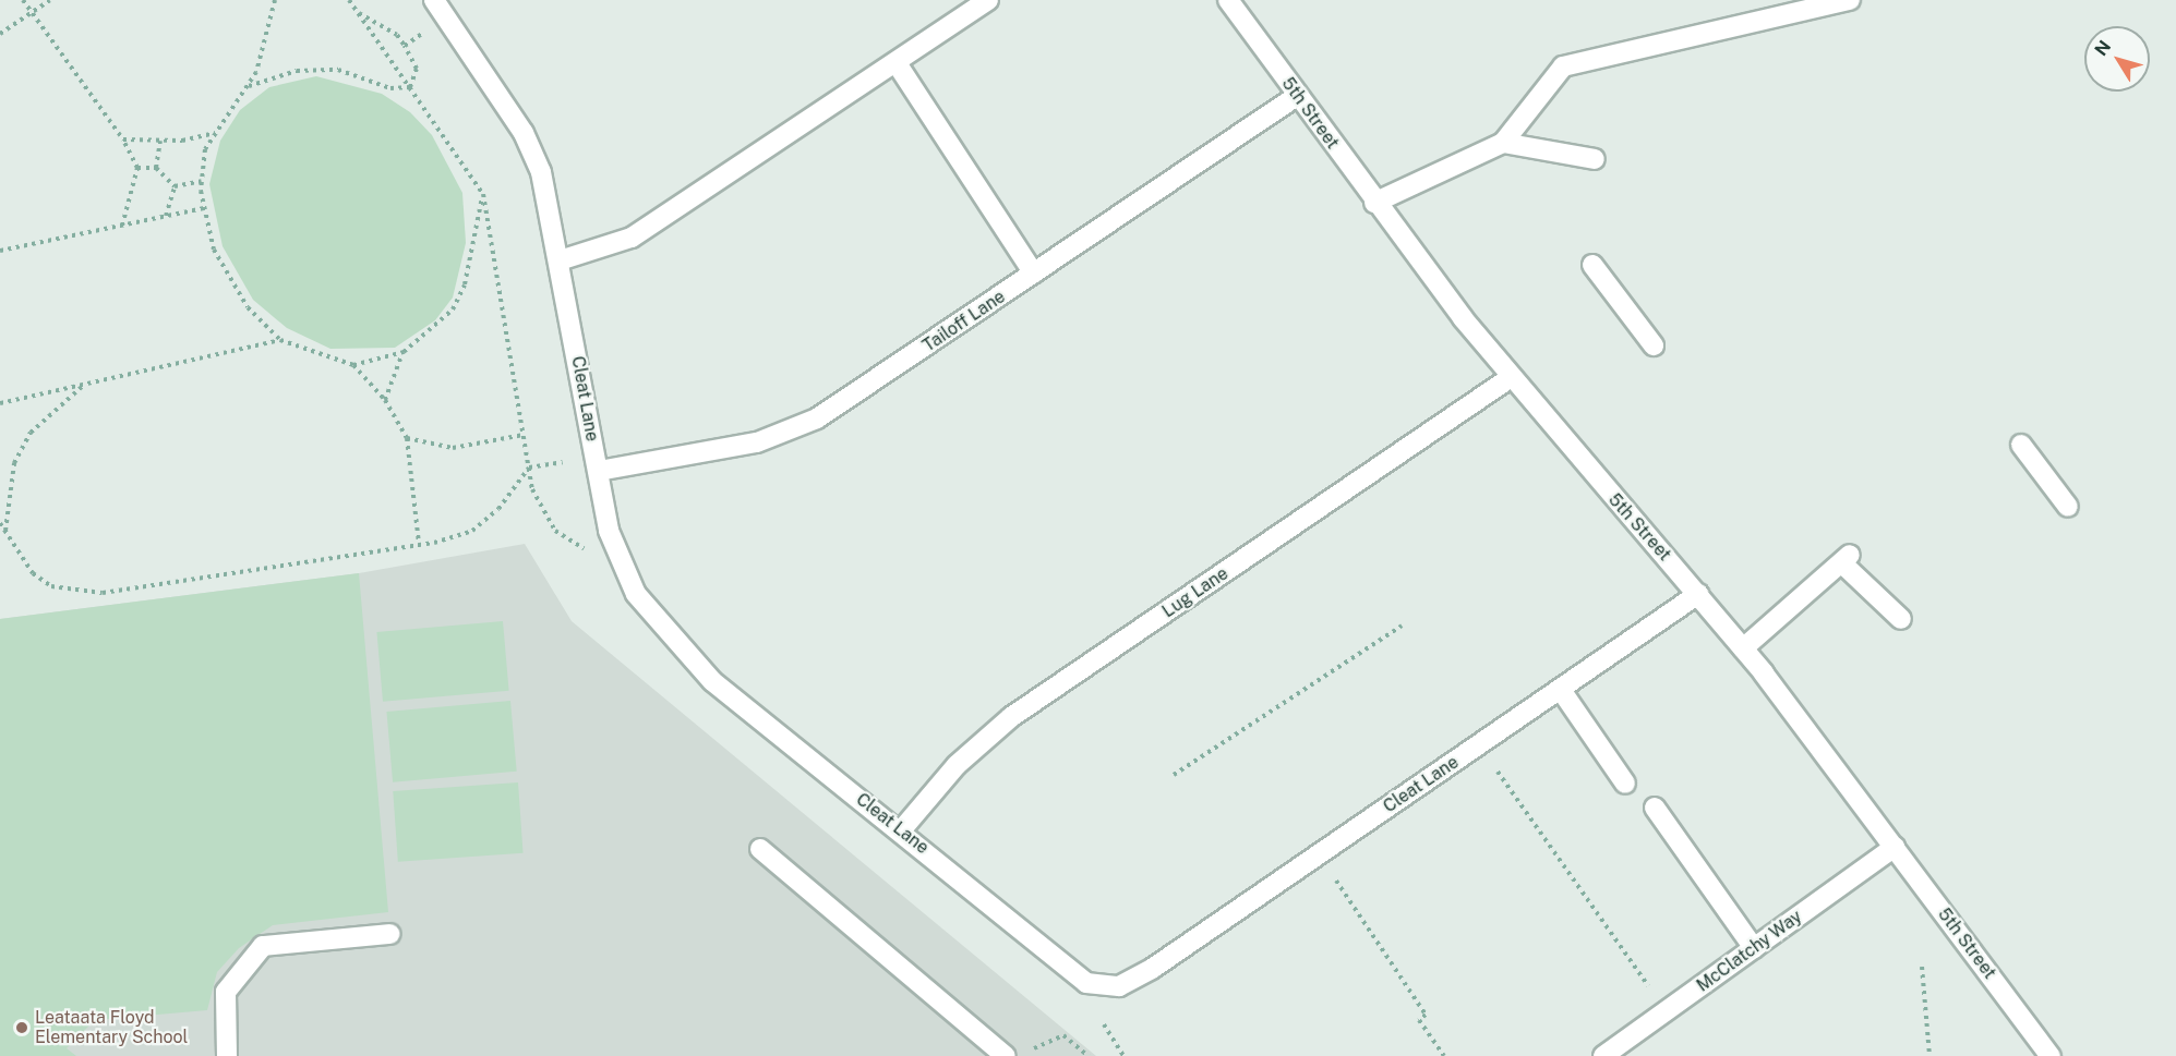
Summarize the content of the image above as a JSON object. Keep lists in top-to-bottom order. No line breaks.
{"streets":{"street":["5th Street","Tailoff Lane","Cleat Lane","Lug Lane","McClatchy Way"]},"crossings":[["5th Street","Tailoff Lane"],["5th Street","Cleat Lane"],["5th Street","Lug Lane"],["5th Street","McClatchy Way"],["Tailoff Lane","Cleat Lane"],["Cleat Lane","Lug Lane"]],"places":["Leataata Floyd Elementary School"],"north":"top left"}
